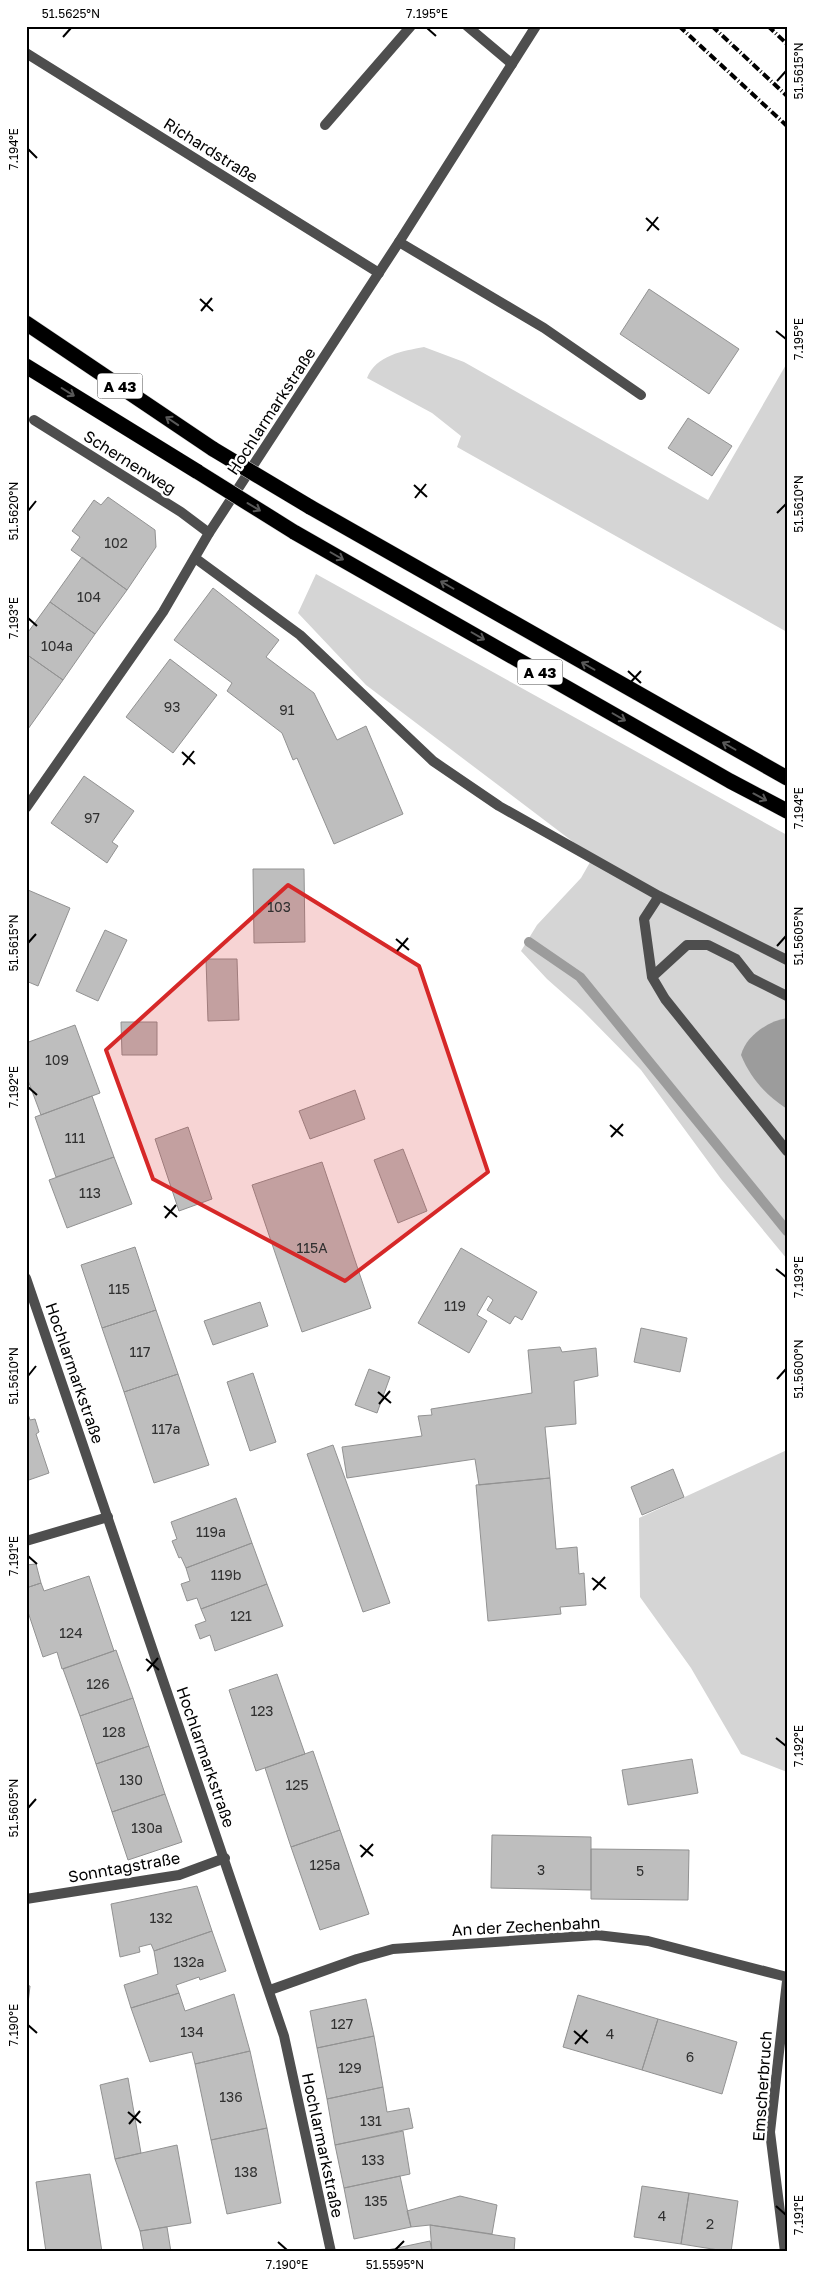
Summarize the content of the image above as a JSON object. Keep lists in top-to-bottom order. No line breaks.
{"streets":{"highway":["A 43"],"street":["Richardstraße","Hochlarmarkstraße","Schernenweg","Sonntagstraße","An der Zechenbahn","Emscherbruch"]},"crossings":[["Richardstraße","Hochlarmarkstraße"],["Hochlarmarkstraße","Schernenweg"],["Hochlarmarkstraße","Sonntagstraße"],["Hochlarmarkstraße","An der Zechenbahn"]],"house_numbers":["102","104","104a","93","91","97","103","109","111","113","115A","115","119","117","117a","119a","119b","121","124","126","123","128","130","125","130a","125a","3","5","132","132a","127","134","4","6","129","136","131","133","138","135","4","2"],"coordinates":["51.5625°N","7.195°E","51.5615°N","7.194°E","51.5610°N","51.5620°N","7.193°E","51.5605°N","7.192°E","51.5600°N","7.191°E","7.190°E","51.5595°N"]}
